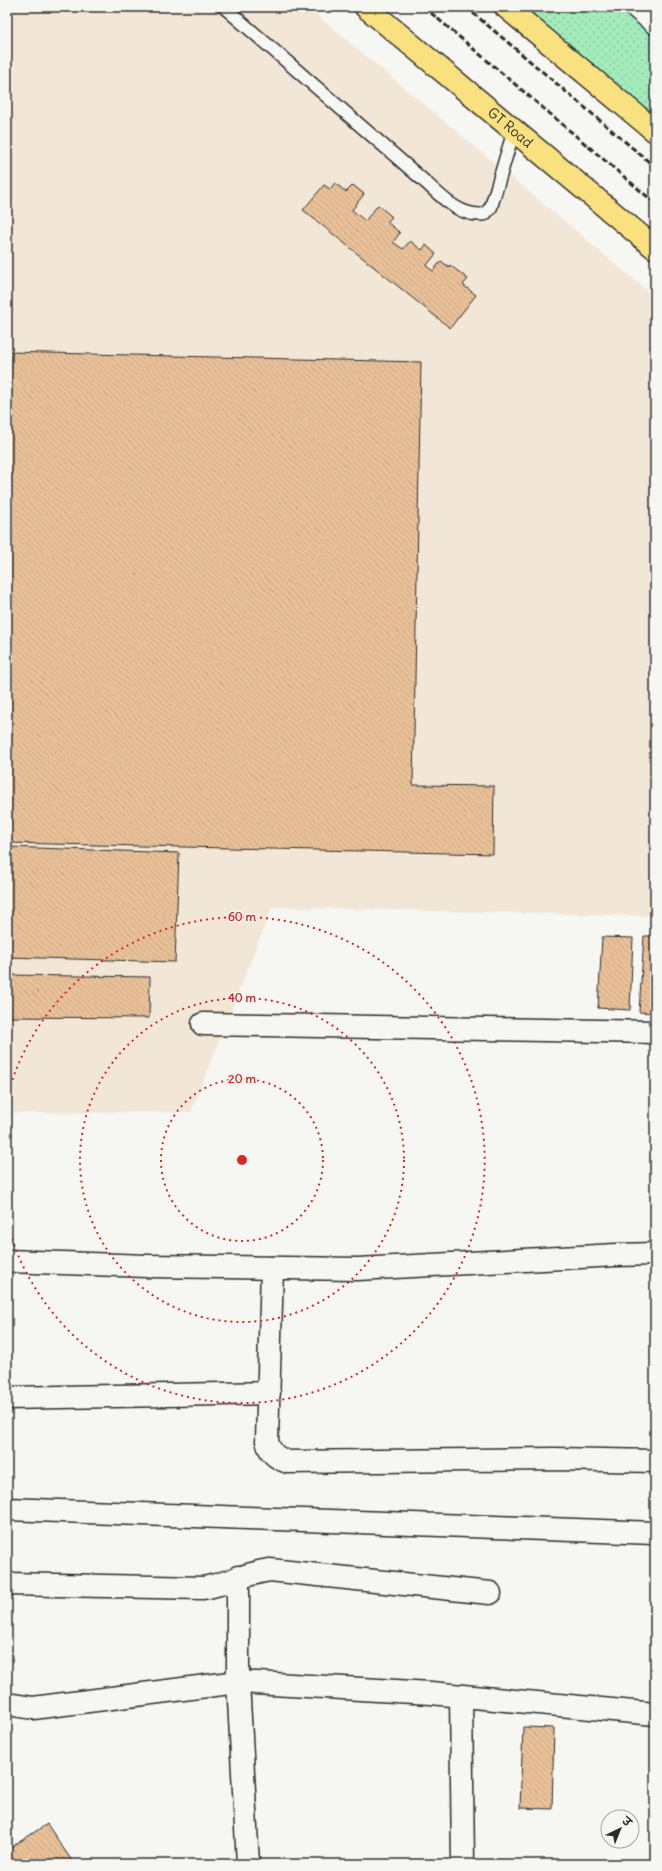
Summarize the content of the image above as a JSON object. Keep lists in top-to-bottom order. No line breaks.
{"streets":{"highway":["GT Road"]},"north":"top right","rings":["60 m","40 m","20 m"]}
